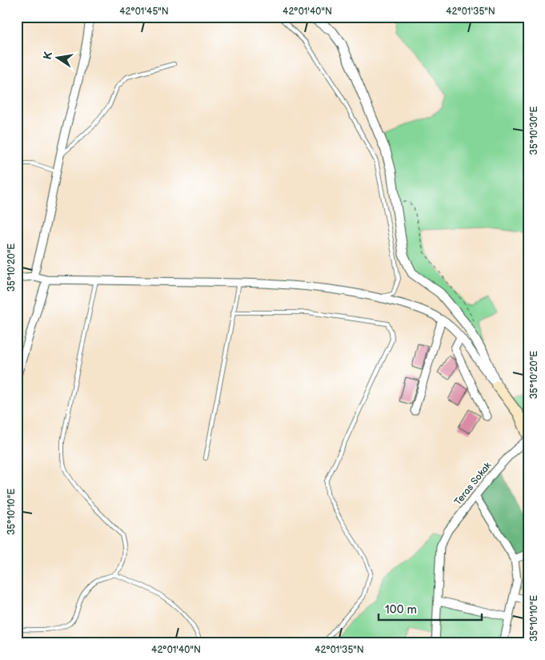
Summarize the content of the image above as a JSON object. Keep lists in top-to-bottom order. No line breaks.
{"streets":{"street":["Teras Sokak"]},"scale_bar":"100 m","north":"left","coordinates":["42°01'45\"N","42°01'40\"N","42°01'35\"N","35°10'30\"E","35°10'20\"E","35°10'10\"E"]}
